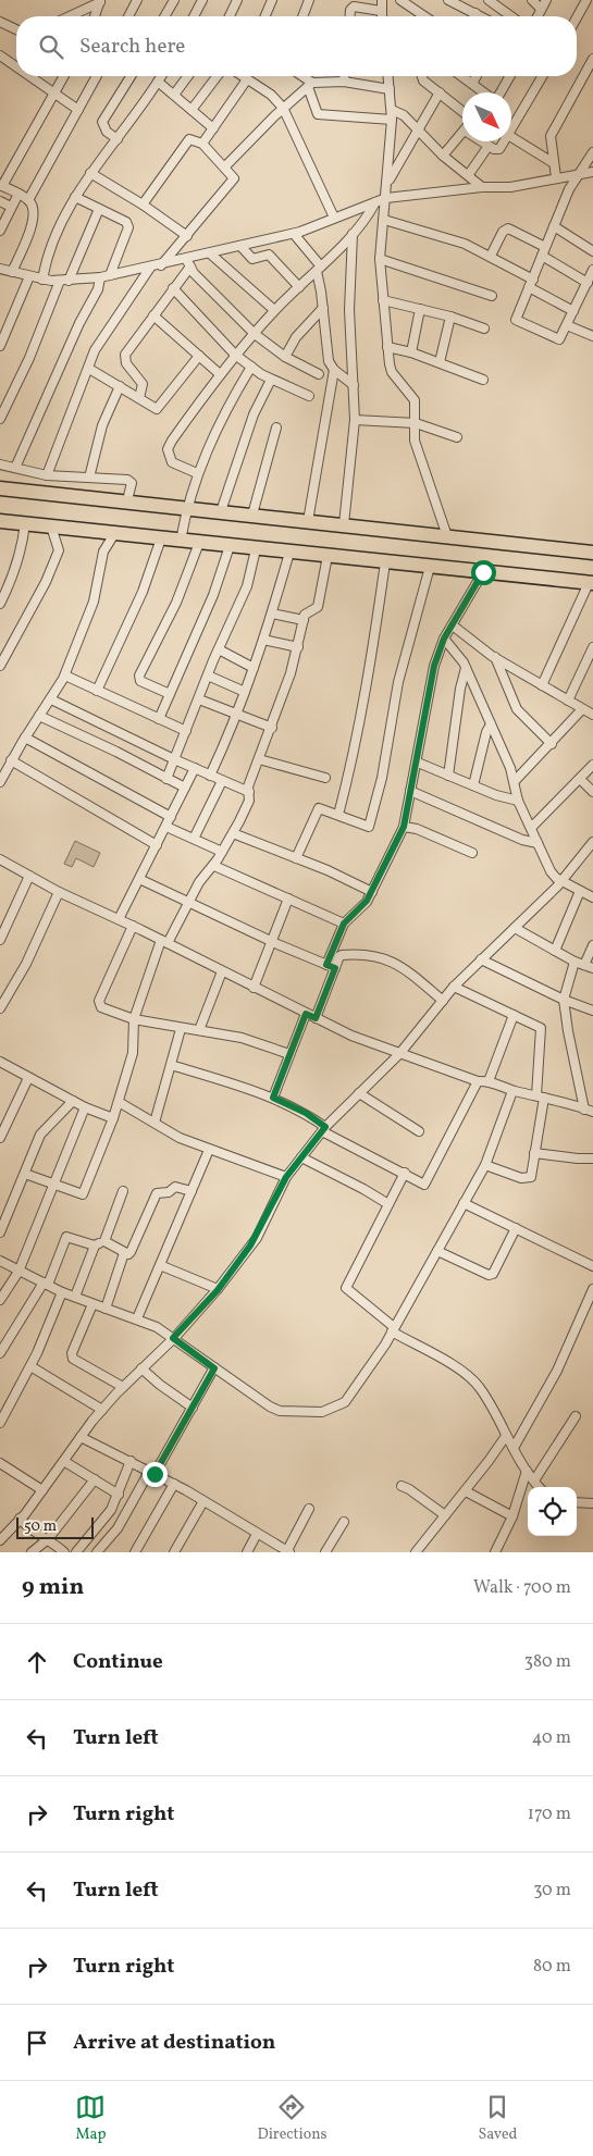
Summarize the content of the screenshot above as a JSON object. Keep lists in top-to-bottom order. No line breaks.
{"scale_bar":"50 m","north":"bottom right","page":{"search":"Search here","scale":"50 m","heading":["9 min","Walk · 700 m"],"list":[["Continue","380 m"],["Turn left","40 m"],["Turn right","170 m"],["Turn left","30 m"],["Turn right","80 m"],"Arrive at destination"],"nav":["Map","Directions","Saved"]}}
